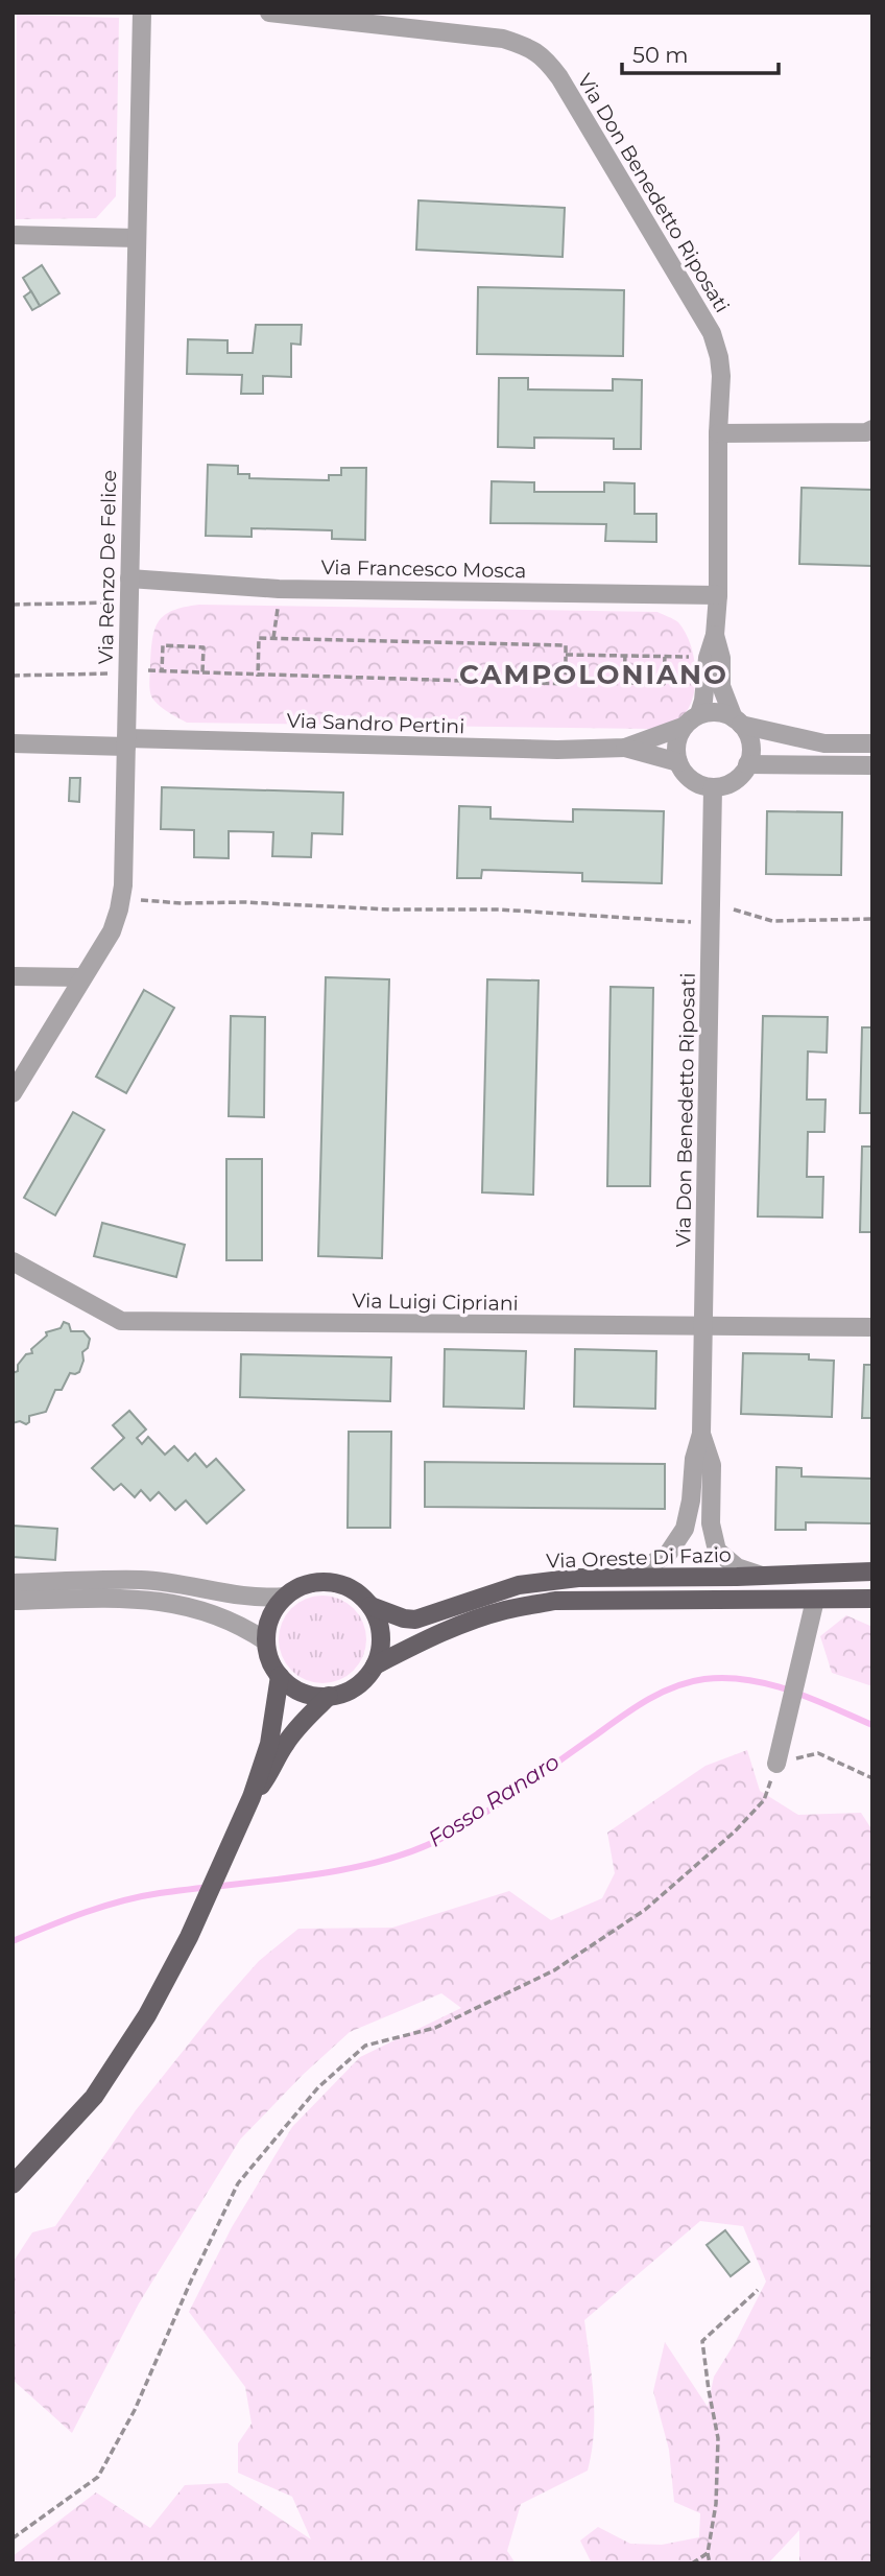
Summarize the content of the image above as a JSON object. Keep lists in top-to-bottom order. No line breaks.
{"streets":{"main road":["Via Oreste Di Fazio"],"street":["Via Don Benedetto Riposati","Via Renzo De Felice","Via Francesco Mosca","Via Sandro Pertini","Via Luigi Cipriani"]},"crossings":[["Via Don Benedetto Riposati","Via Francesco Mosca"],["Via Don Benedetto Riposati","Via Sandro Pertini"],["Via Don Benedetto Riposati","Via Luigi Cipriani"],["Via Renzo De Felice","Via Francesco Mosca"],["Via Renzo De Felice","Via Sandro Pertini"]],"districts":["CAMPOLONIANO"],"water":["Fosso Ranaro"],"scale_bar":"50 m"}
